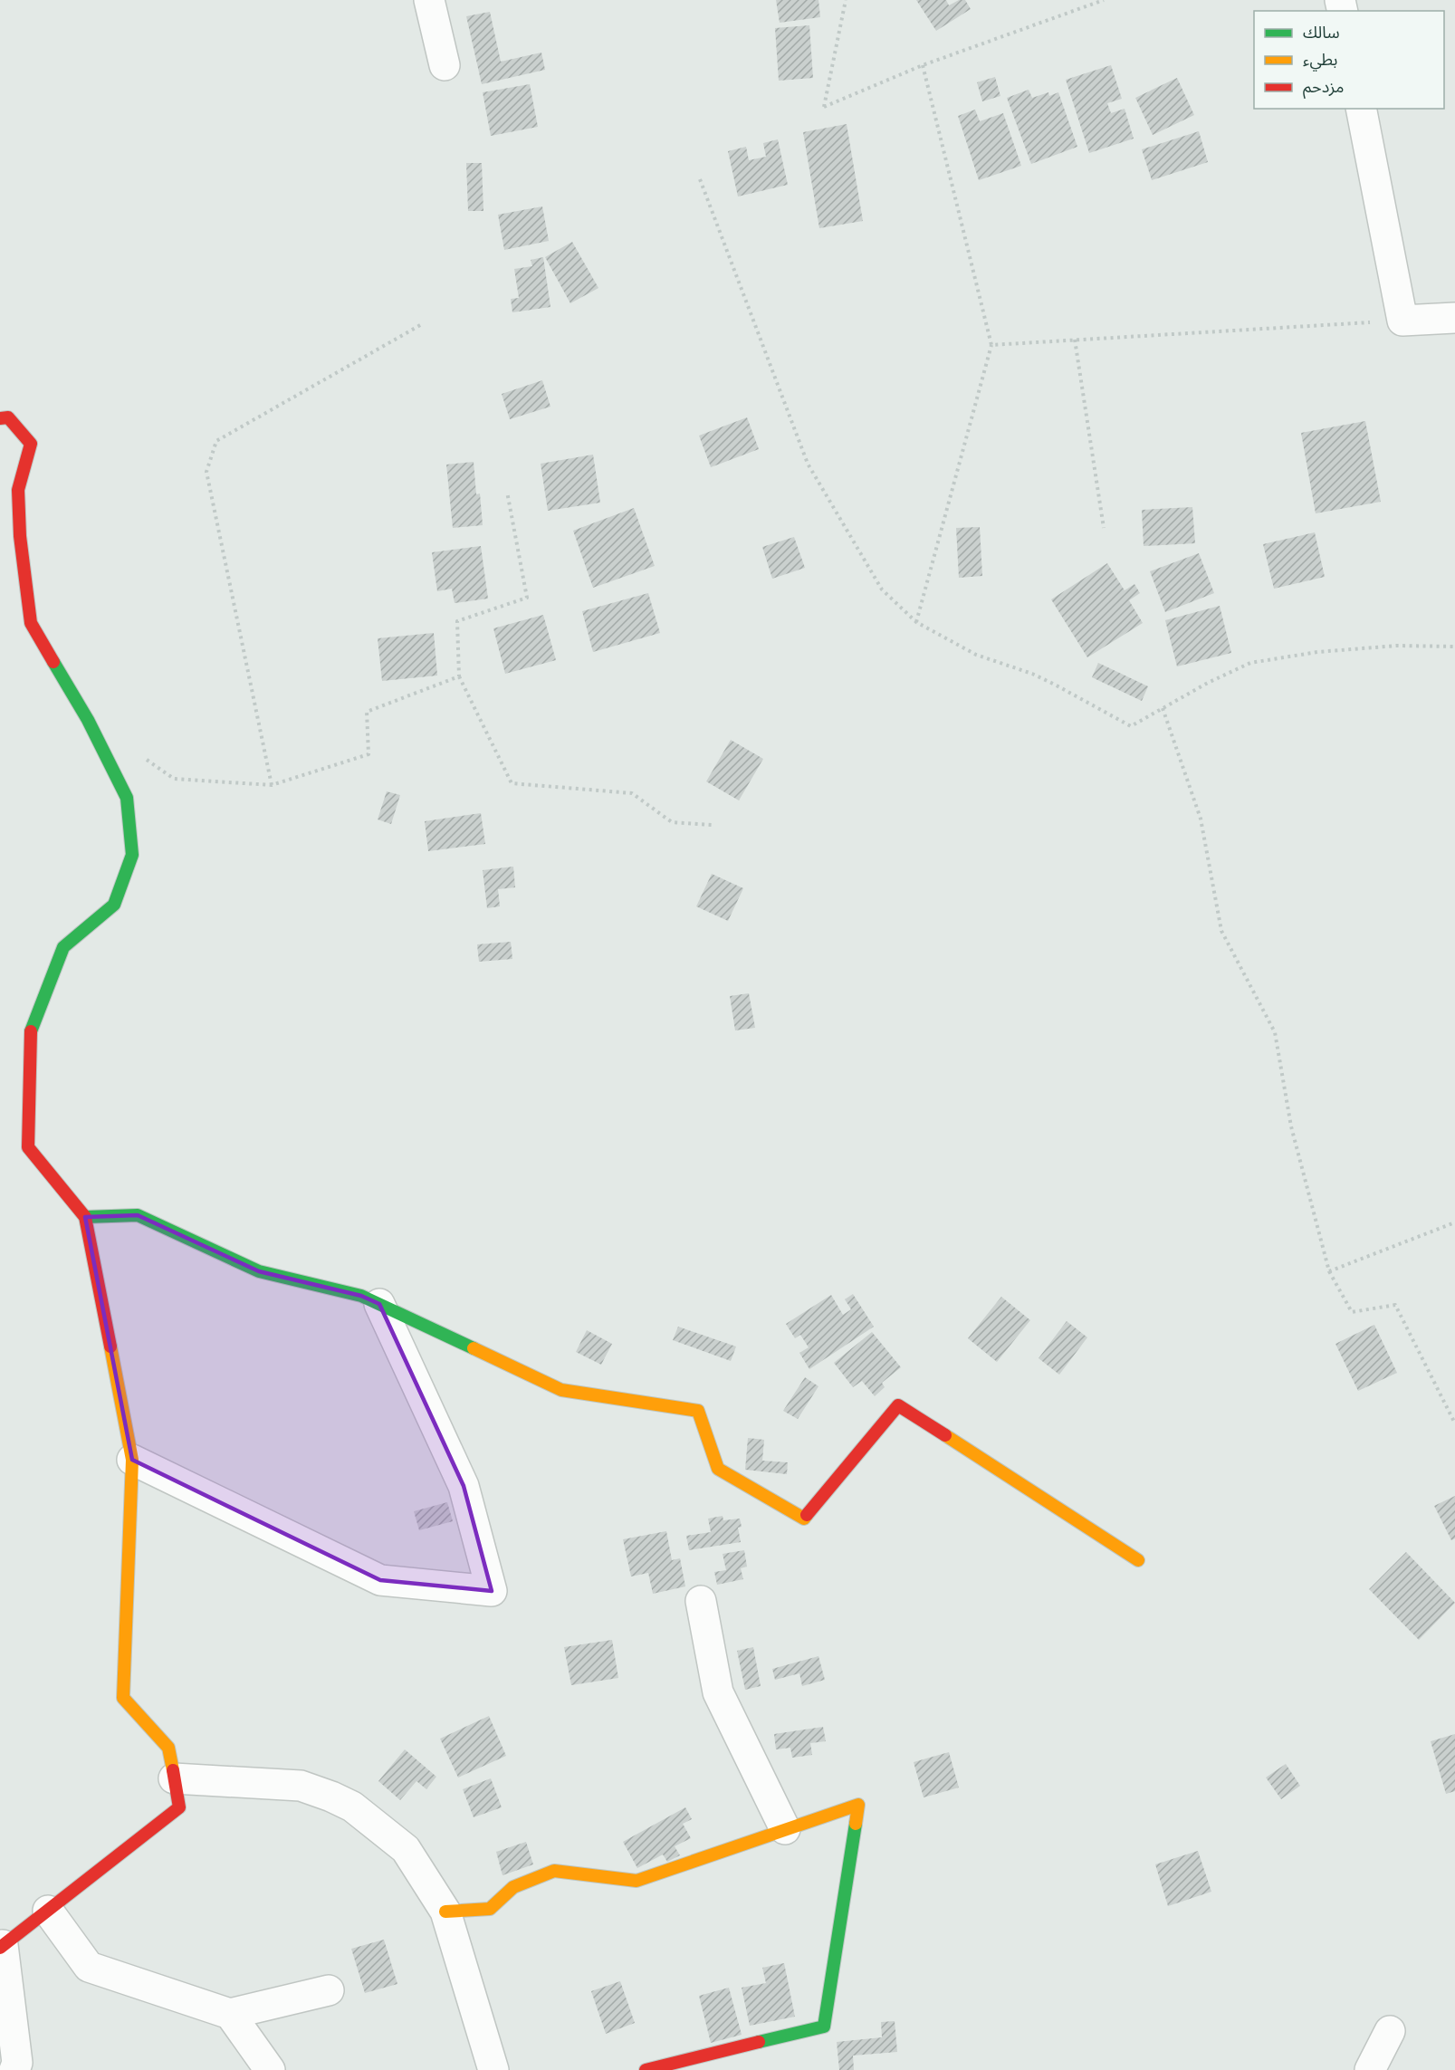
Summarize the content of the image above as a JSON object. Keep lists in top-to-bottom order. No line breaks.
{"legend":["سالك","بطيء","مزدحم"]}
